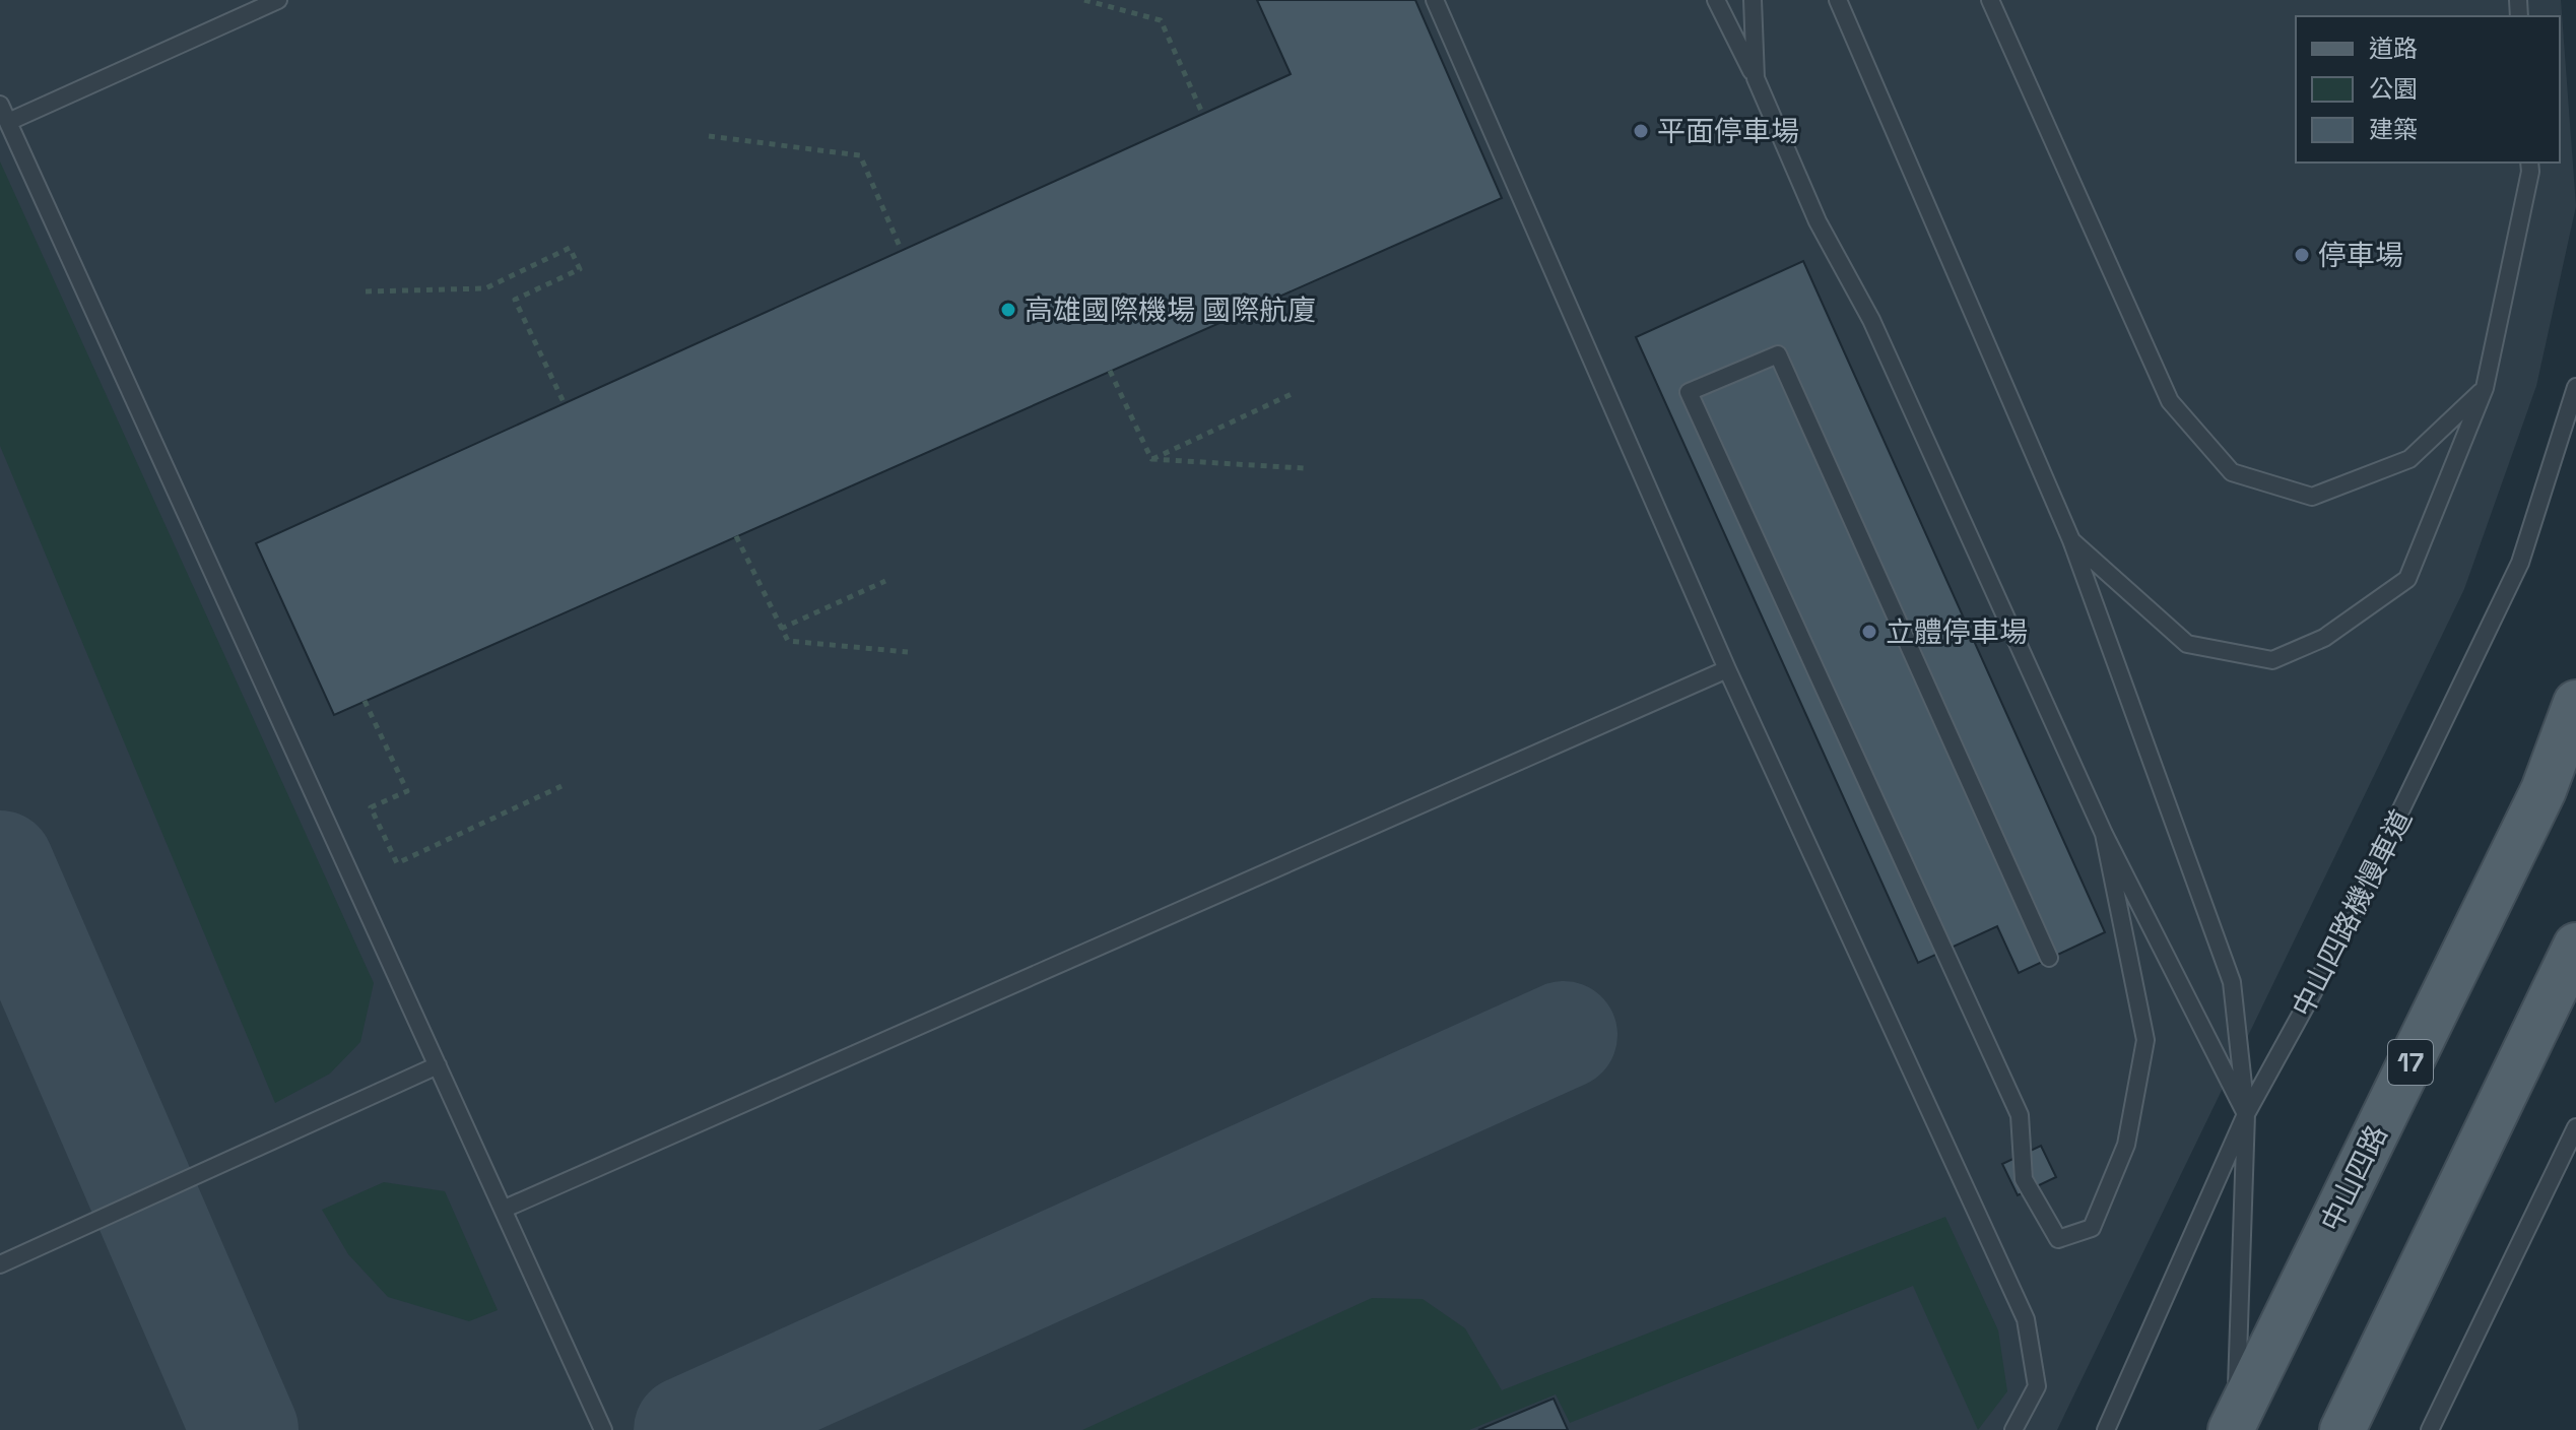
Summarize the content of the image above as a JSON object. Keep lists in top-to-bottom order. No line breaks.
{"streets":{"main road":["17","中山四路"],"lane":["中山四路機慢車道"]},"places":["平面停車場","停車場","高雄國際機場 國際航廈","立體停車場"],"legend":["道路","公園","建築"]}
